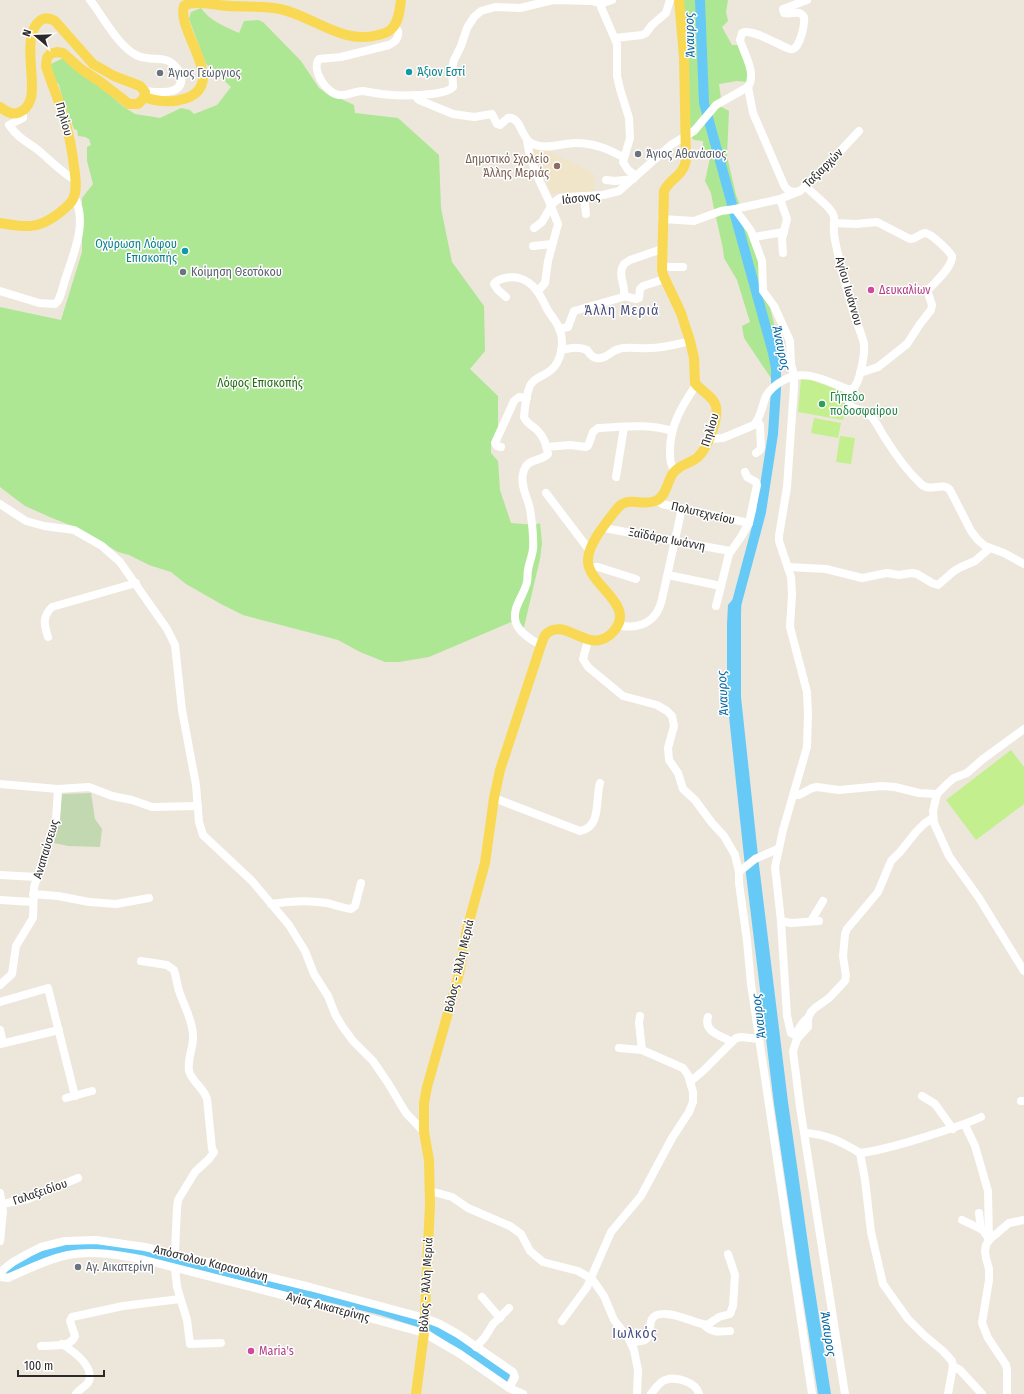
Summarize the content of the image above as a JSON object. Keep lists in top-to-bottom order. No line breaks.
{"streets":{"main road":["Πηλίου","Βόλος - Άλλη Μεριά"],"street":["Ταξιαρχών","Ιάσονος","Αγίου Ιωάννου","Πολυτεχνείου","Ξαϊδάρα Ιωάννη","Αναπαύσεως","Γαλαξειδίου","Απόστολου Καραουλάνη","Αγίας Αικατερίνης"]},"crossings":[["Ταξιαρχών","Αγίου Ιωάννου"],["Βόλος - Άλλη Μεριά","Απόστολου Καραουλάνη"],["Βόλος - Άλλη Μεριά","Αγίας Αικατερίνης"],["Απόστολου Καραουλάνη","Αγίας Αικατερίνης"]],"districts":["Άλλη Μεριά","Ιωλκός"],"water":["Άναυρος"],"parks":["Λόφος Επισκοπής"],"places":["Άξιον Εστί","Άγιος Γεώργιος","Άγιος Αθανάσιος","Δημοτικό Σχολείο Άλλης Μεριάς","Οχύρωση Λόφου Επισκοπής","Κοίμηση Θεοτόκου","Δευκαλίων","Γήπεδο ποδοσφαίρου","Αγ. Αικατερίνη","Maria's"],"scale_bar":"100 m","north":"left"}
